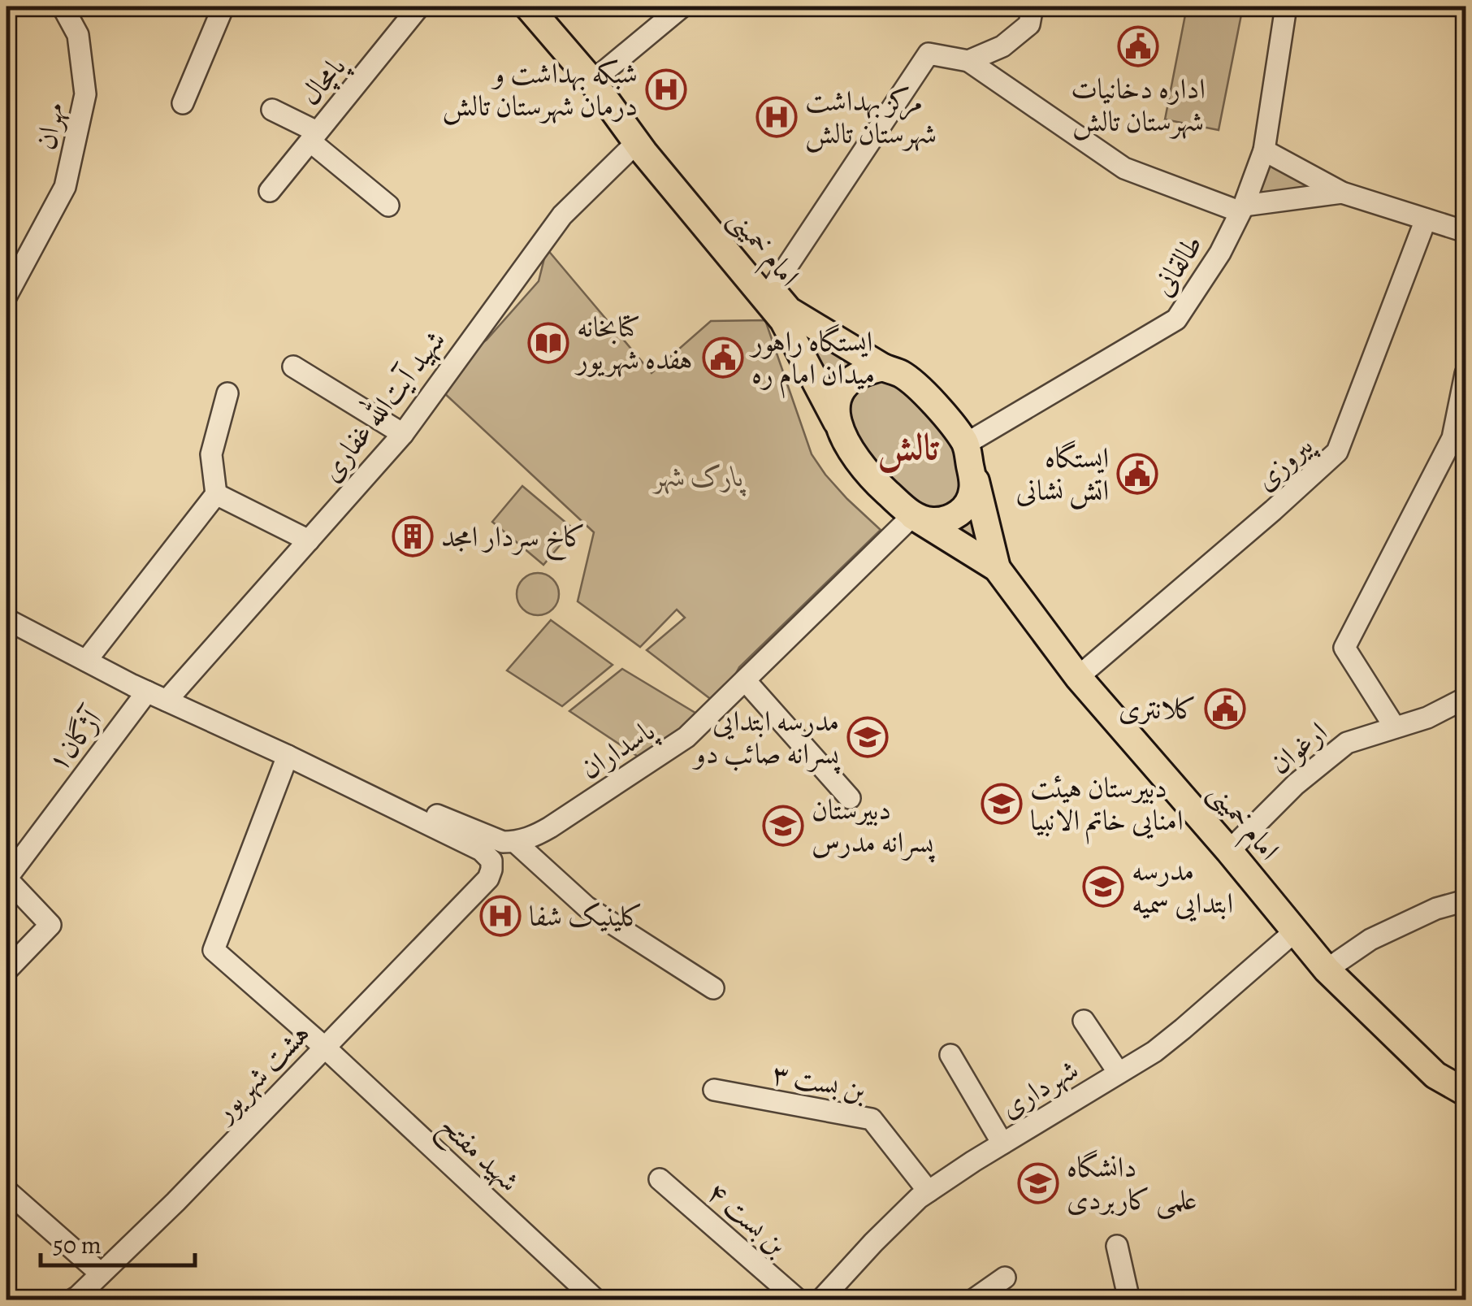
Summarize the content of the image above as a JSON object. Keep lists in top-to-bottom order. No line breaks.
{"streets":{"main road":["امام خمینی"],"street":["پامچال","مهران","طالقانی","شهید آیت‌الله غفاری","پیروزی","۱آژگان","ارغوان","پاسداران","هشت شهریور","بن بست ۳","شهرداری","شهید مفتح","بن بست ۴"]},"crossings":[["امام خمینی","طالقانی"],["امام خمینی","شهید آیت‌الله غفاری"],["امام خمینی","پیروزی"],["امام خمینی","ارغوان"],["امام خمینی","پاسداران"],["امام خمینی","شهرداری"],["طالقانی","پاسداران"],["هشت شهریور","شهید مفتح"],["بن بست ۳","شهرداری"]],"districts":["تالش"],"parks":["پارک شهر"],"places":{"public building":["اداره دخانیات شهرستان تالش","ایستگاه راهور میدان امام ره","ایستگاه اتش نشانی","کلانتری"],"hospital":["شبکه بهداشت و درمان شهرستان تالش","مرکز بهداشت شهرستان تالش","کلینیک شفا"],"library":["کتابخانه هفده شهریور"],"building":["کاخ سردار امجد"],"school or university":["مدرسه ابتدایی پسرانه صائب دو","دبیرستان هیئت امنایی خاتم الانبیا","دبیرستان پسرانه مدرس","مدرسه ابتدایی سمیه","دانشگاه علمی کاربردی"]},"scale_bar":"50 m"}
